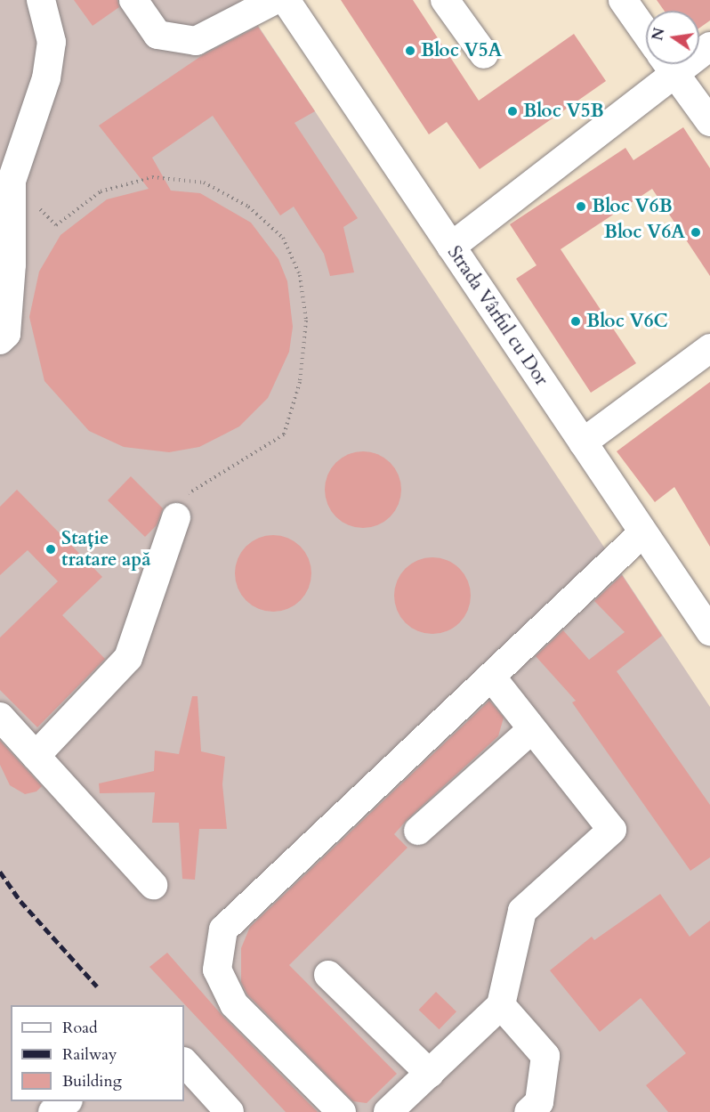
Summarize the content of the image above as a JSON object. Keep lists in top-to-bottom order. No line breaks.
{"streets":{"street":["Strada Vârful cu Dor"]},"places":["Bloc V5A","Bloc V5B","Bloc V6B","Bloc V6A","Bloc V6C","Stație tratare apă"],"legend":["Road","Railway","Building"],"north":"left"}
